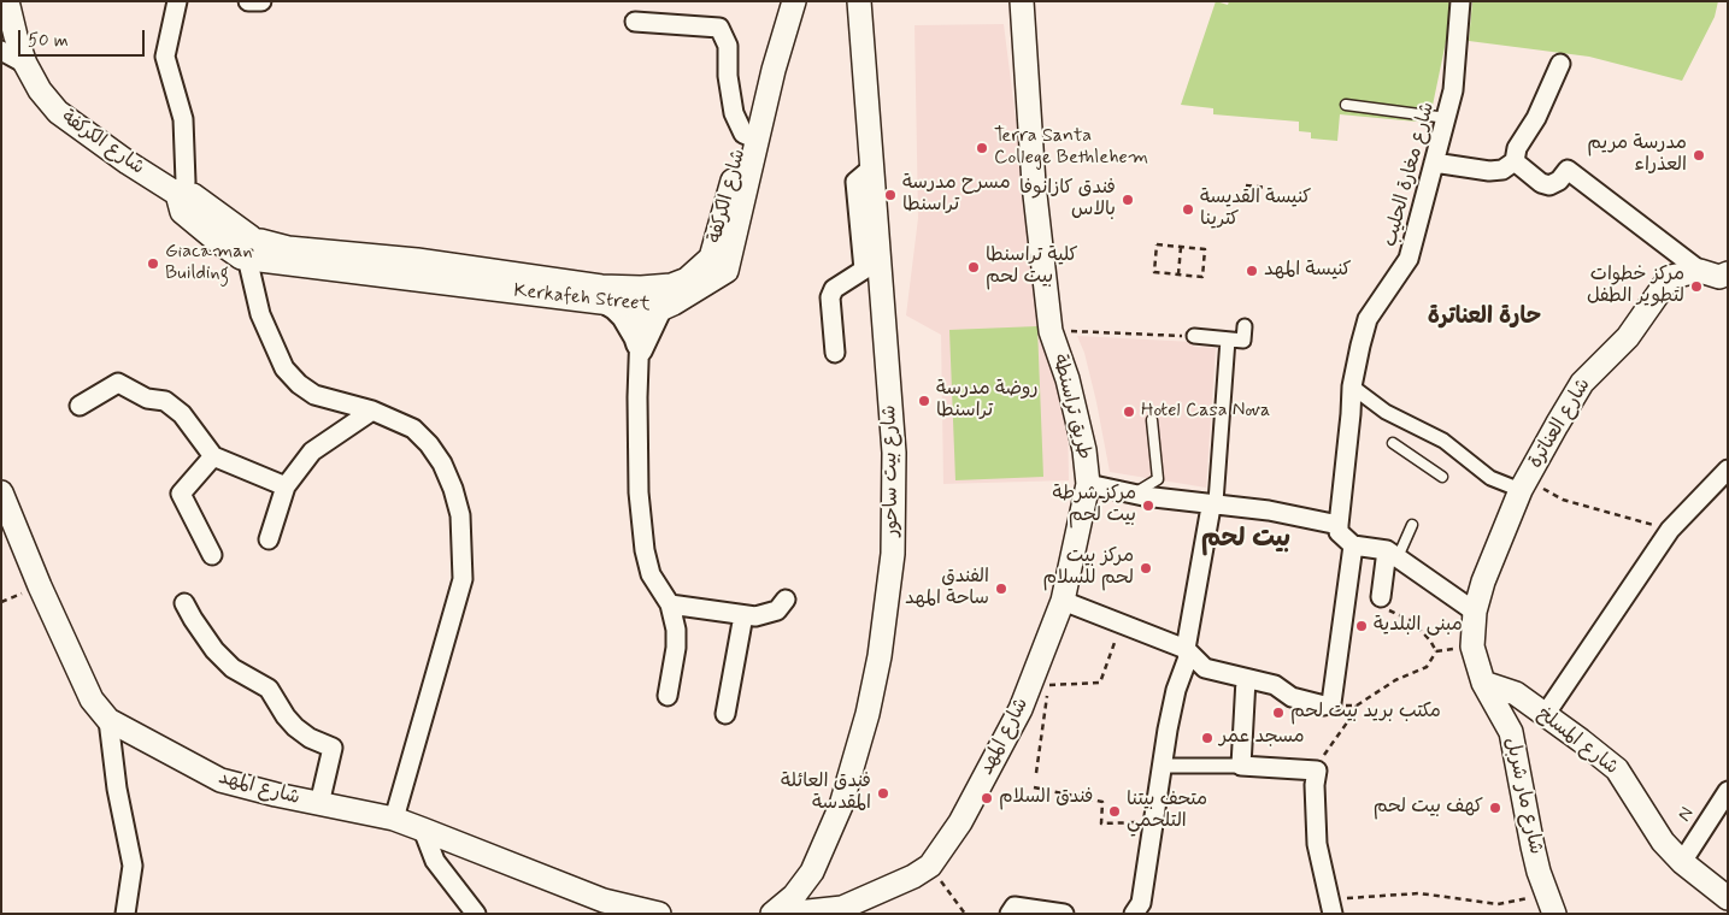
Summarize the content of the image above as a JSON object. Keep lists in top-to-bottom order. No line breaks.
{"streets":{"street":["شارع الكركفة","شارع مغارة الحليب","Kerkafeh Street","طريق تراسنطة","شارع العناترة","شارع بيت ساحور","شارع المهد","شارع المسلخ","شارع مار شربل","N"]},"crossings":[["شارع الكركفة","Kerkafeh Street"],["طريق تراسنطة","شارع المهد"],["شارع العناترة","شارع المسلخ"],["شارع العناترة","شارع مار شربل"],["شارع المسلخ","شارع مار شربل"],["شارع المسلخ","N"]],"districts":["حارة العناترة","بيت لحم"],"places":["Terra Santa College Bethlehem","مدرسة مريم العذراء","مسرح مدرسة تراسنطا","فندق كازانوفا بالاس","كنيسة القديسة كترينا","Giacaman Building","كلية تراسنطا بيت لحم","كنيسة المهد","مركز خطوات لتطوير الطفل","روضة مدرسة تراسنطا","Hotel Casa Nova","مركز شرطة بيت لحم","مركز بيت لحم للسلام","الفندق ساحة المهد","مبنى البلدية","مكتب بريد بيت لحم","مسجد عمر","فندق العائلة المقدسة","فندق السلام","كهف بيت لحم","متحف بيتنا التلحمي"],"scale_bar":"50 m"}
